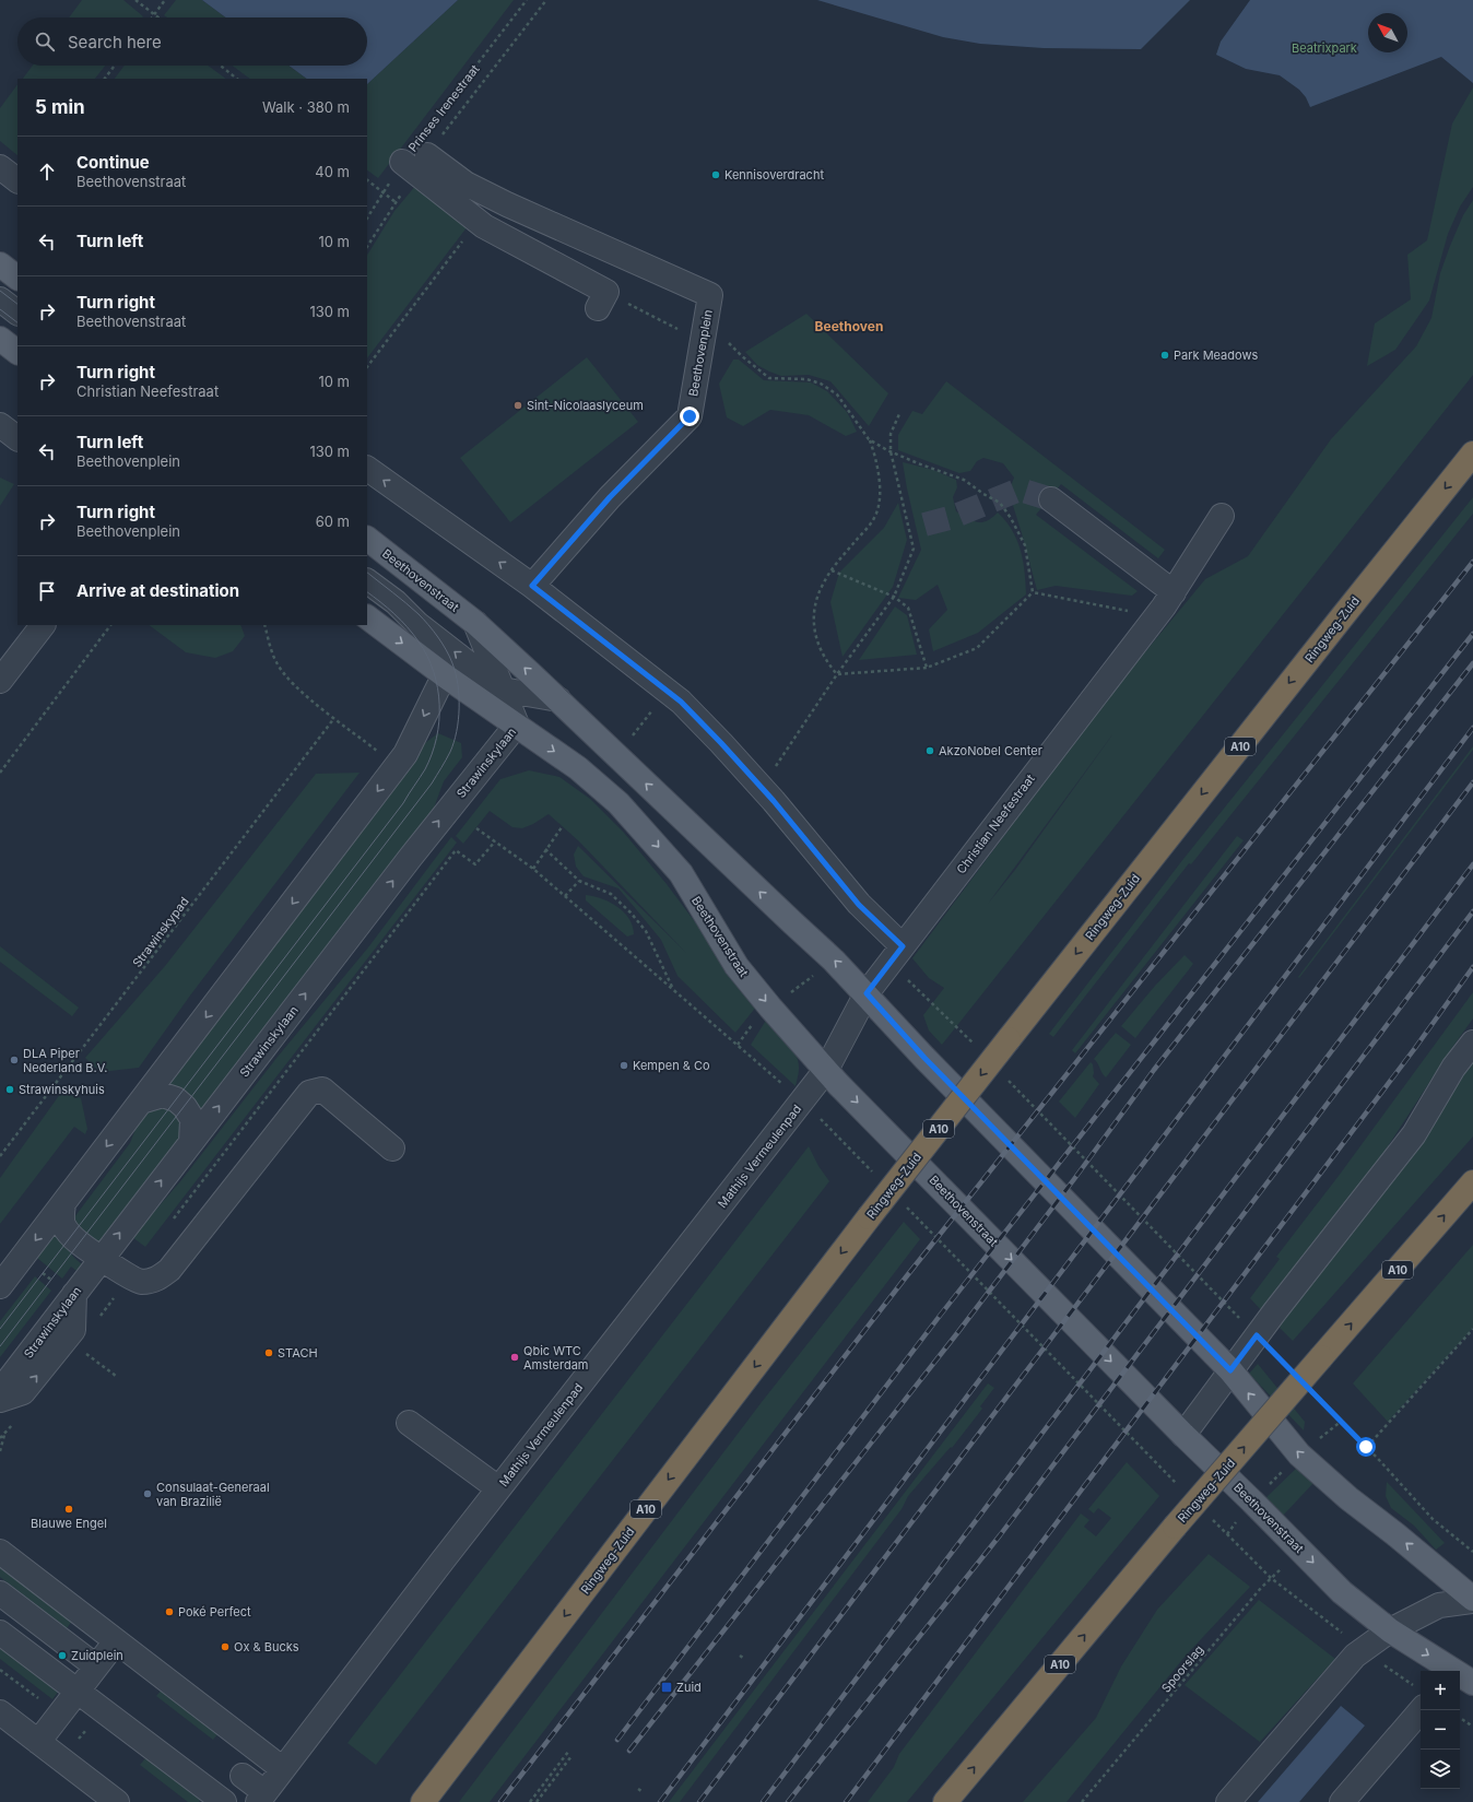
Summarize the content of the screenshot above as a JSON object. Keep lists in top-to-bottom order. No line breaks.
{"streets":{"highway":["Ringweg-Zuid","A10"],"main road":["Beethovenstraat"],"street":["Beethovenplein","Strawinskylaan","Christian Neefestraat","Mathijs Vermeulenpad"],"path":["Prinses Irenestraat","Strawinskypad","Spoorslag"]},"crossings":[["Prinses Irenestraat","Beethovenplein"],["Beethovenstraat","Strawinskylaan"],["Beethovenstraat","Christian Neefestraat"],["Beethovenstraat","Mathijs Vermeulenpad"],["Beethovenstraat","Spoorslag"],["Christian Neefestraat","Mathijs Vermeulenpad"]],"districts":["Beethoven"],"parks":["Beatrixpark"],"places":{"other":["Kennisoverdracht","Park Meadows","Sint-Nicolaaslyceum","AkzoNobel Center","DLA Piper Nederland B.V.","Kempen & Co","Strawinskyhuis","STACH","Qbic WTC Amsterdam","Consulaat-Generaal van Brazilië","Blauwe Engel","Poké Perfect","Ox & Bucks","Zuidplein"],"transit":["Zuid"]},"north":"top left","page":{"search":"Search here","heading":["5 min","Walk · 380 m"],"list":[["Continue","Beethovenstraat","40 m"],["Turn left","10 m"],["Turn right","Beethovenstraat","130 m"],["Turn right","Christian Neefestraat","10 m"],["Turn left","Beethovenplein","130 m"],["Turn right","Beethovenplein","60 m"],"Arrive at destination"],"map_buttons":["+","−"]}}
